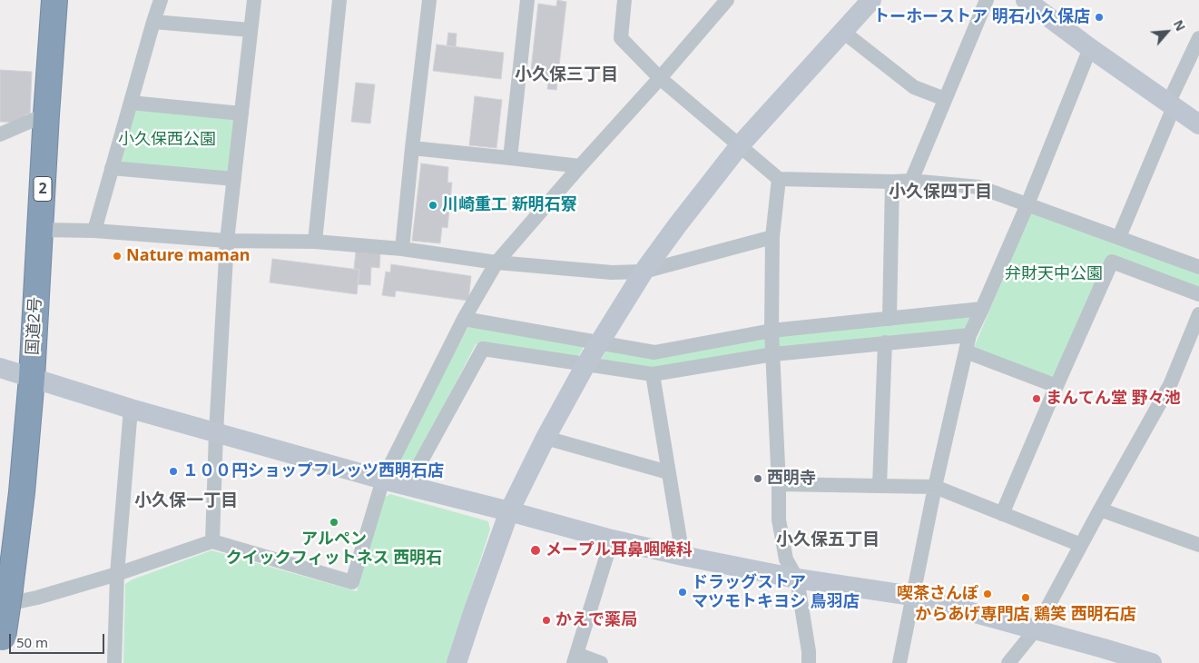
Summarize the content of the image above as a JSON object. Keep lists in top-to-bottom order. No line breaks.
{"streets":{"highway":["2","国道2号"]},"districts":["小久保三丁目","小久保四丁目","小久保一丁目","小久保五丁目"],"parks":["小久保西公園","弁財天中公園"],"places":["トーホーストア 明石小久保店","川崎重工 新明石寮","Nature maman","まんてん堂 野々池","１００円ショップフレッツ西明石店","西明寺","アルペン クイックフィットネス 西明石","メープル耳鼻咽喉科","ドラッグストア マツモトキヨシ 鳥羽店","喫茶さんぽ","からあげ専門店 鶏笑 西明石店","かえで薬局"],"scale_bar":"50 m","north":"top right"}
